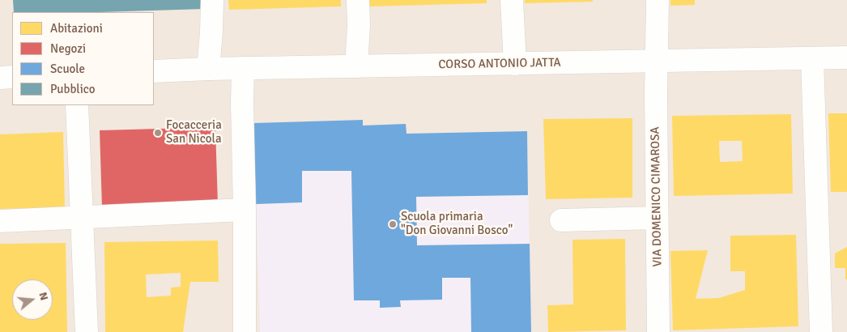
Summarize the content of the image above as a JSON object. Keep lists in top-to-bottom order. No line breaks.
{"streets":{"street":["CORSO ANTONIO JATTA","VIA DOMENICO CIMAROSA"]},"crossings":[["CORSO ANTONIO JATTA","VIA DOMENICO CIMAROSA"]],"places":["Focacceria San Nicola","Scuola primaria \"Don Giovanni Bosco\""],"legend":["Abitazioni","Negozi","Scuole","Pubblico"],"north":"right"}
